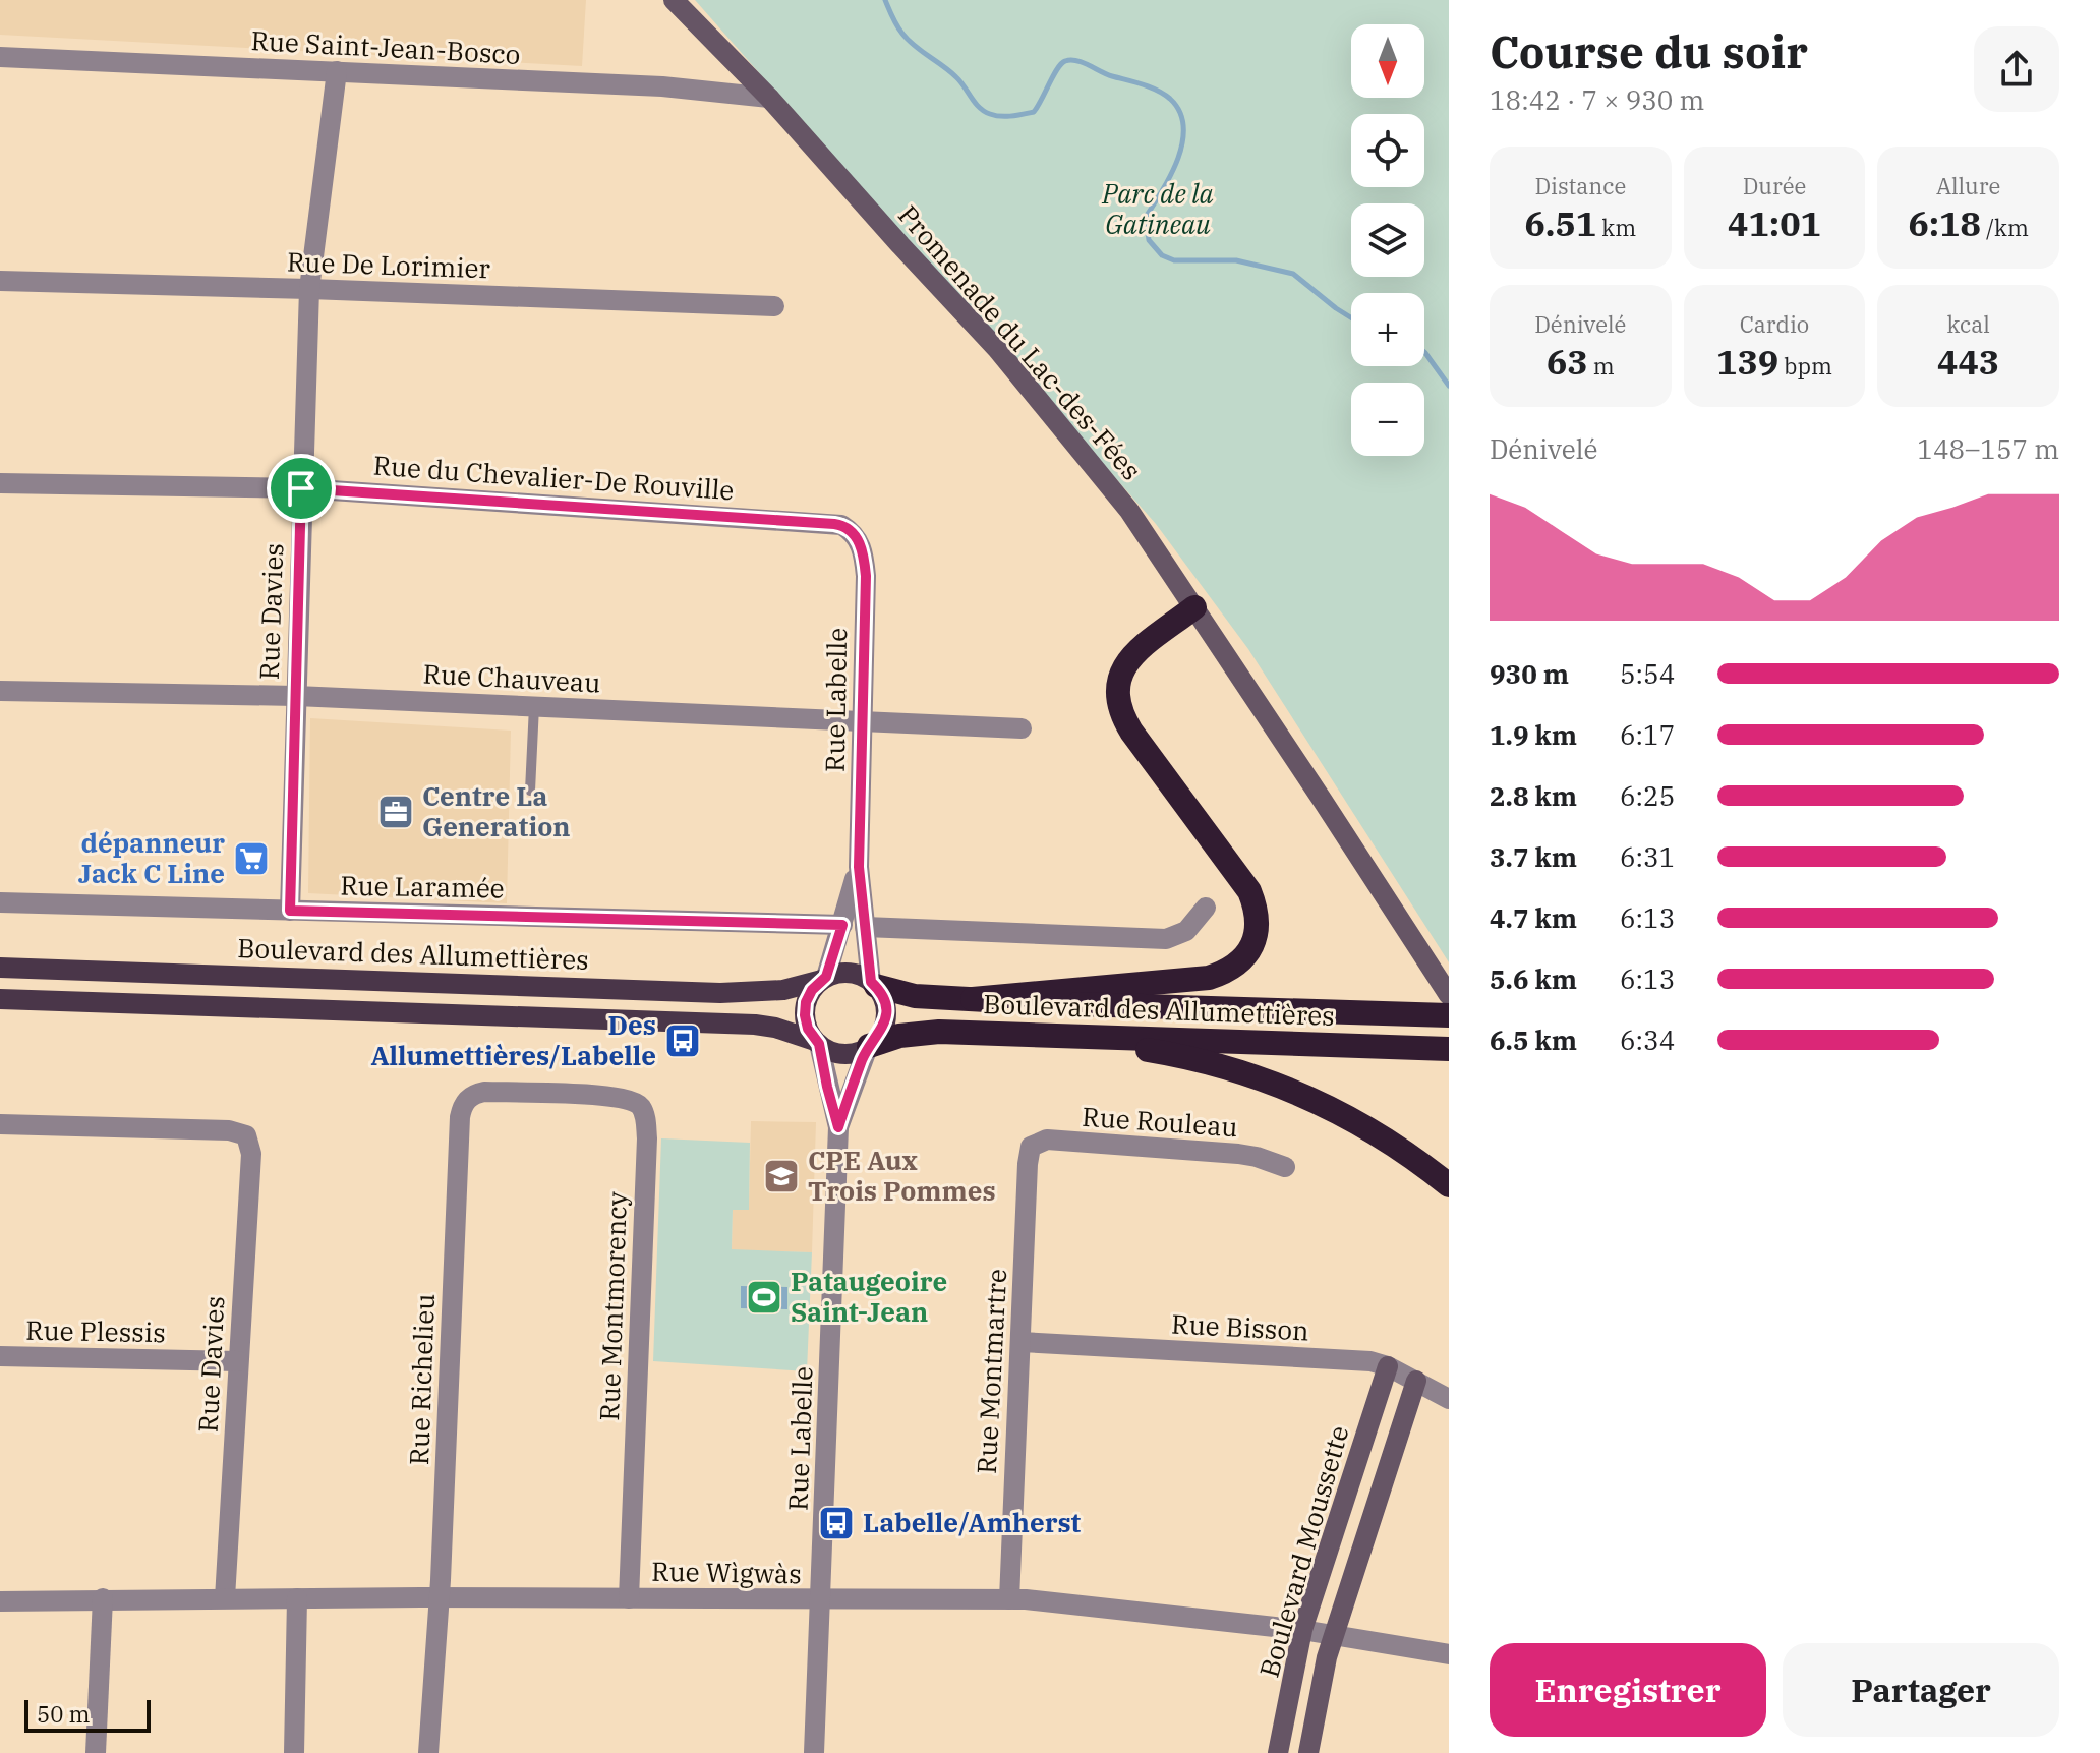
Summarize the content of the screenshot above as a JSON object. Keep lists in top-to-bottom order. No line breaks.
{"streets":{"highway":["Boulevard des Allumettières"],"street":["Rue Saint-Jean-Bosco","Rue De Lorimier","Promenade du Lac-des-Fées","Rue du Chevalier-De Rouville","Rue Davies","Rue Chauveau","Rue Labelle","Rue Laramée","Rue Rouleau","Rue Montmorency","Rue Bisson","Rue Plessis","Rue Montmartre","Rue Richelieu","Boulevard Moussette","Rue Wìgwàs"]},"crossings":[["Rue Saint-Jean-Bosco","Promenade du Lac-des-Fées"],["Rue Saint-Jean-Bosco","Rue Davies"],["Rue De Lorimier","Rue Davies"],["Rue du Chevalier-De Rouville","Rue Davies"],["Rue du Chevalier-De Rouville","Rue Labelle"],["Rue Davies","Rue Chauveau"],["Rue Davies","Rue Laramée"],["Rue Davies","Rue Plessis"],["Rue Davies","Rue Wìgwàs"],["Rue Chauveau","Rue Labelle"],["Rue Labelle","Rue Laramée"],["Rue Labelle","Boulevard des Allumettières"],["Rue Labelle","Rue Wìgwàs"],["Rue Rouleau","Rue Montmartre"],["Rue Montmorency","Rue Richelieu"],["Rue Montmorency","Rue Wìgwàs"],["Rue Bisson","Rue Montmartre"],["Rue Bisson","Boulevard Moussette"],["Rue Montmartre","Rue Wìgwàs"],["Rue Richelieu","Rue Wìgwàs"],["Boulevard Moussette","Rue Wìgwàs"]],"parks":["Parc de la Gatineau"],"places":{"office":["Centre La Generation"],"supermarket":["dépanneur Jack C Line"],"bus stop":["Des Allumettières/Labelle","Labelle/Amherst"],"school or university":["CPE Aux Trois Pommes"],"sports":["Pataugeoire Saint-Jean"]},"scale_bar":"50 m","north":"bottom","page":{"heading":["Course du soir","18:42 · 7 × 930 m"],"map_buttons":["+","−"],"stats":[["Distance","6.51 km"],["Durée","41:01"],["Allure","6:18 /km"],["Dénivelé","63 m"],["Cardio","139 bpm"],["kcal","443"]],"chart":["Dénivelé","148–157 m"],"list":[{"name":"930 m","note":"5:54"},{"name":"1.9 km","note":"6:17"},{"name":"2.8 km","note":"6:25"},{"name":"3.7 km","note":"6:31"},{"name":"4.7 km","note":"6:13"},{"name":"5.6 km","note":"6:13"},{"name":"6.5 km","note":"6:34"}],"buttons":["Enregistrer","Partager"],"scale":"50 m"}}
